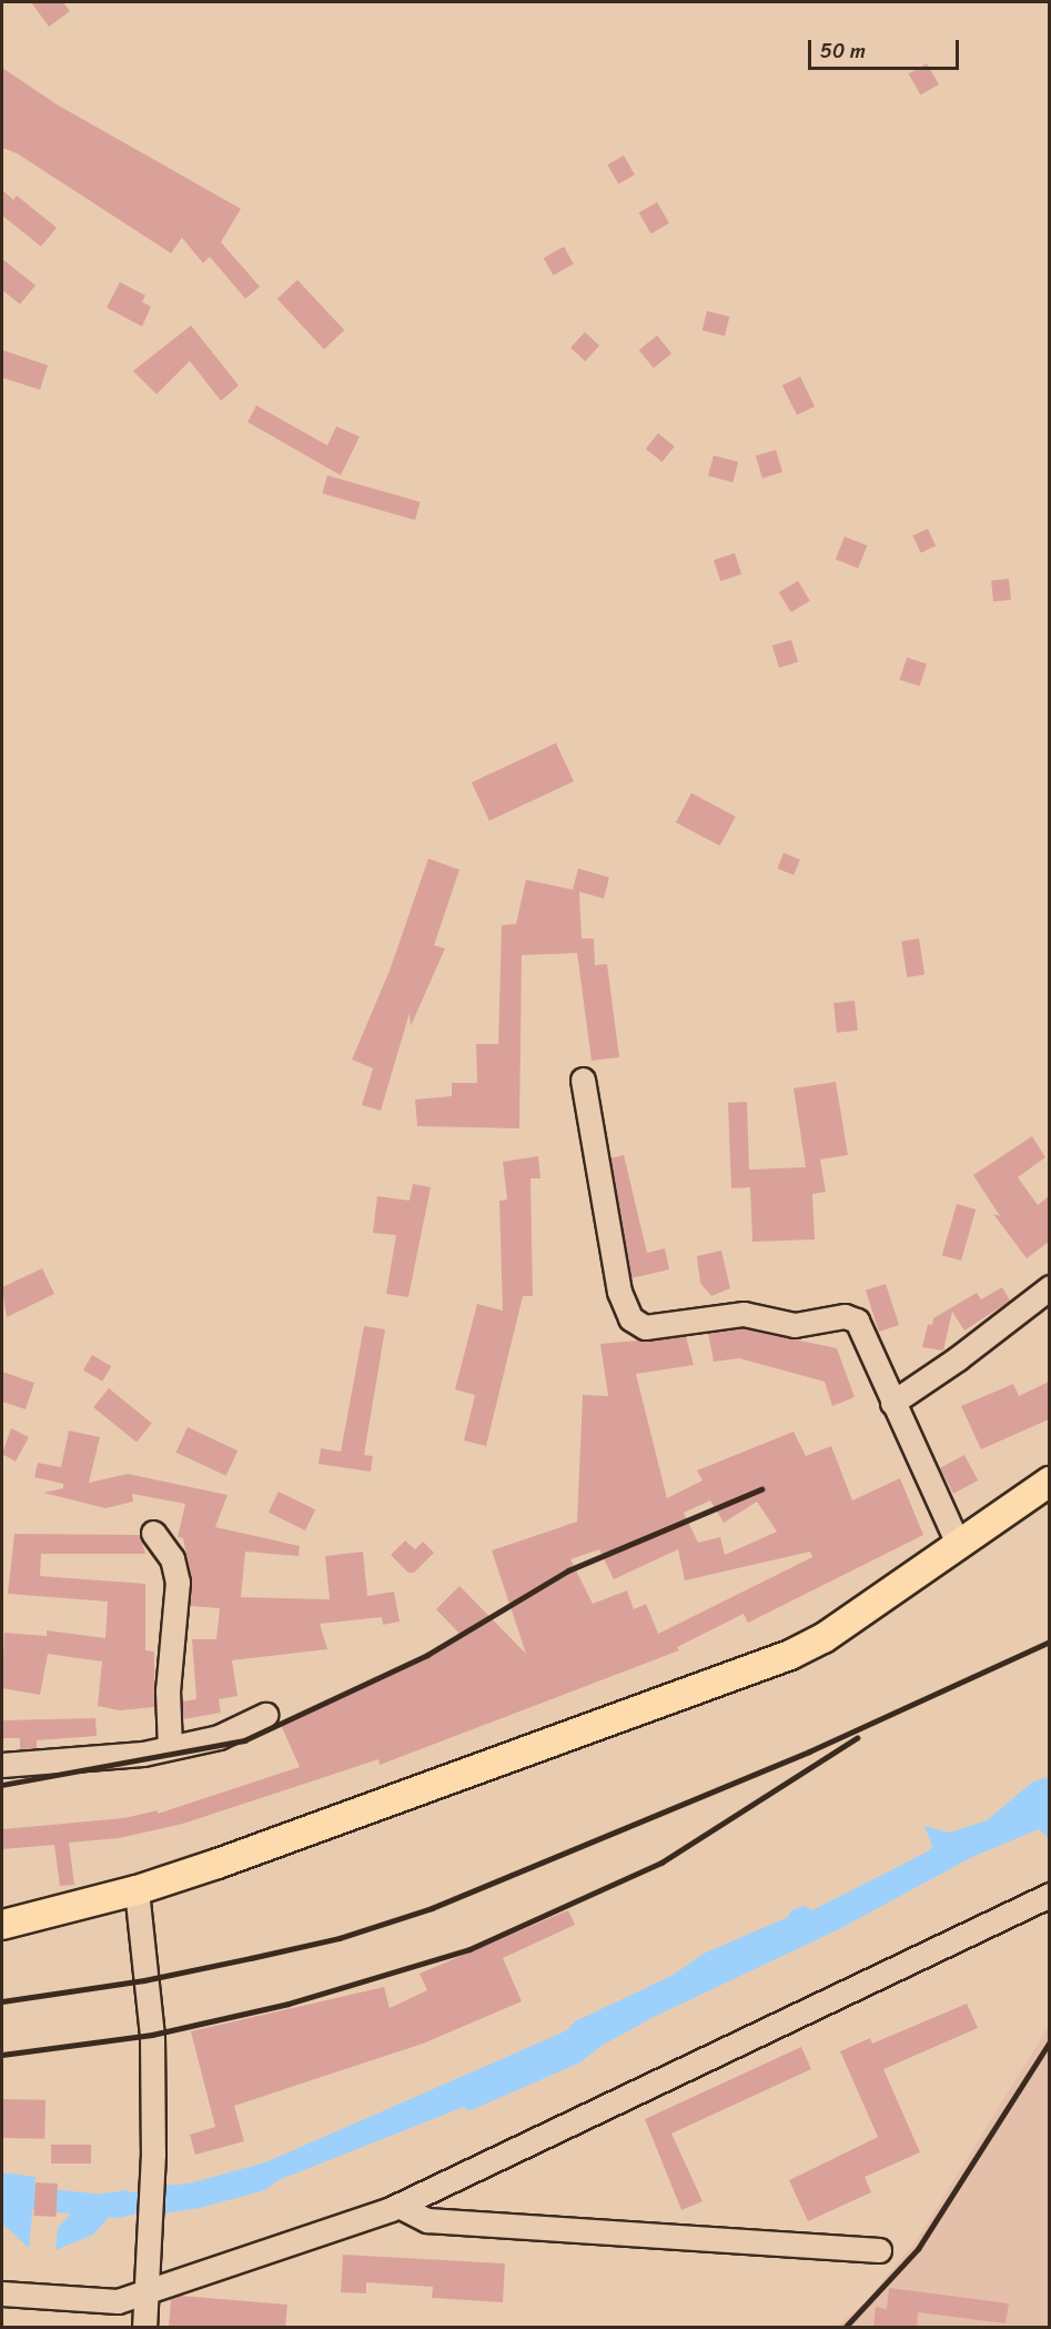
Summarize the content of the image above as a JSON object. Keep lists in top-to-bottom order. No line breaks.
{"scale_bar":"50 m"}
